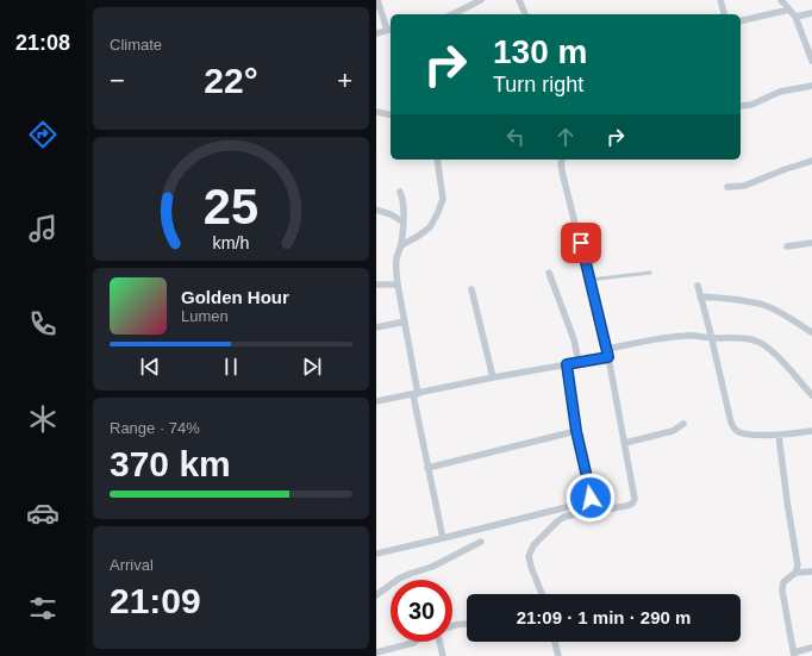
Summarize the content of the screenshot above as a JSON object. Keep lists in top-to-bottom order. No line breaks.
{"page":{"tabs":"21:08","tile":["Climate",["Range · 74%","370 km"],["Arrival","21:09"]],"turn":["130 m","Turn right"],"heat":["−","22°","+"],"song":["Golden Hour","Lumen"],"limit":"30","trip":"21:09 · 1 min · 290 m","gauge":["25","km/h"]}}
